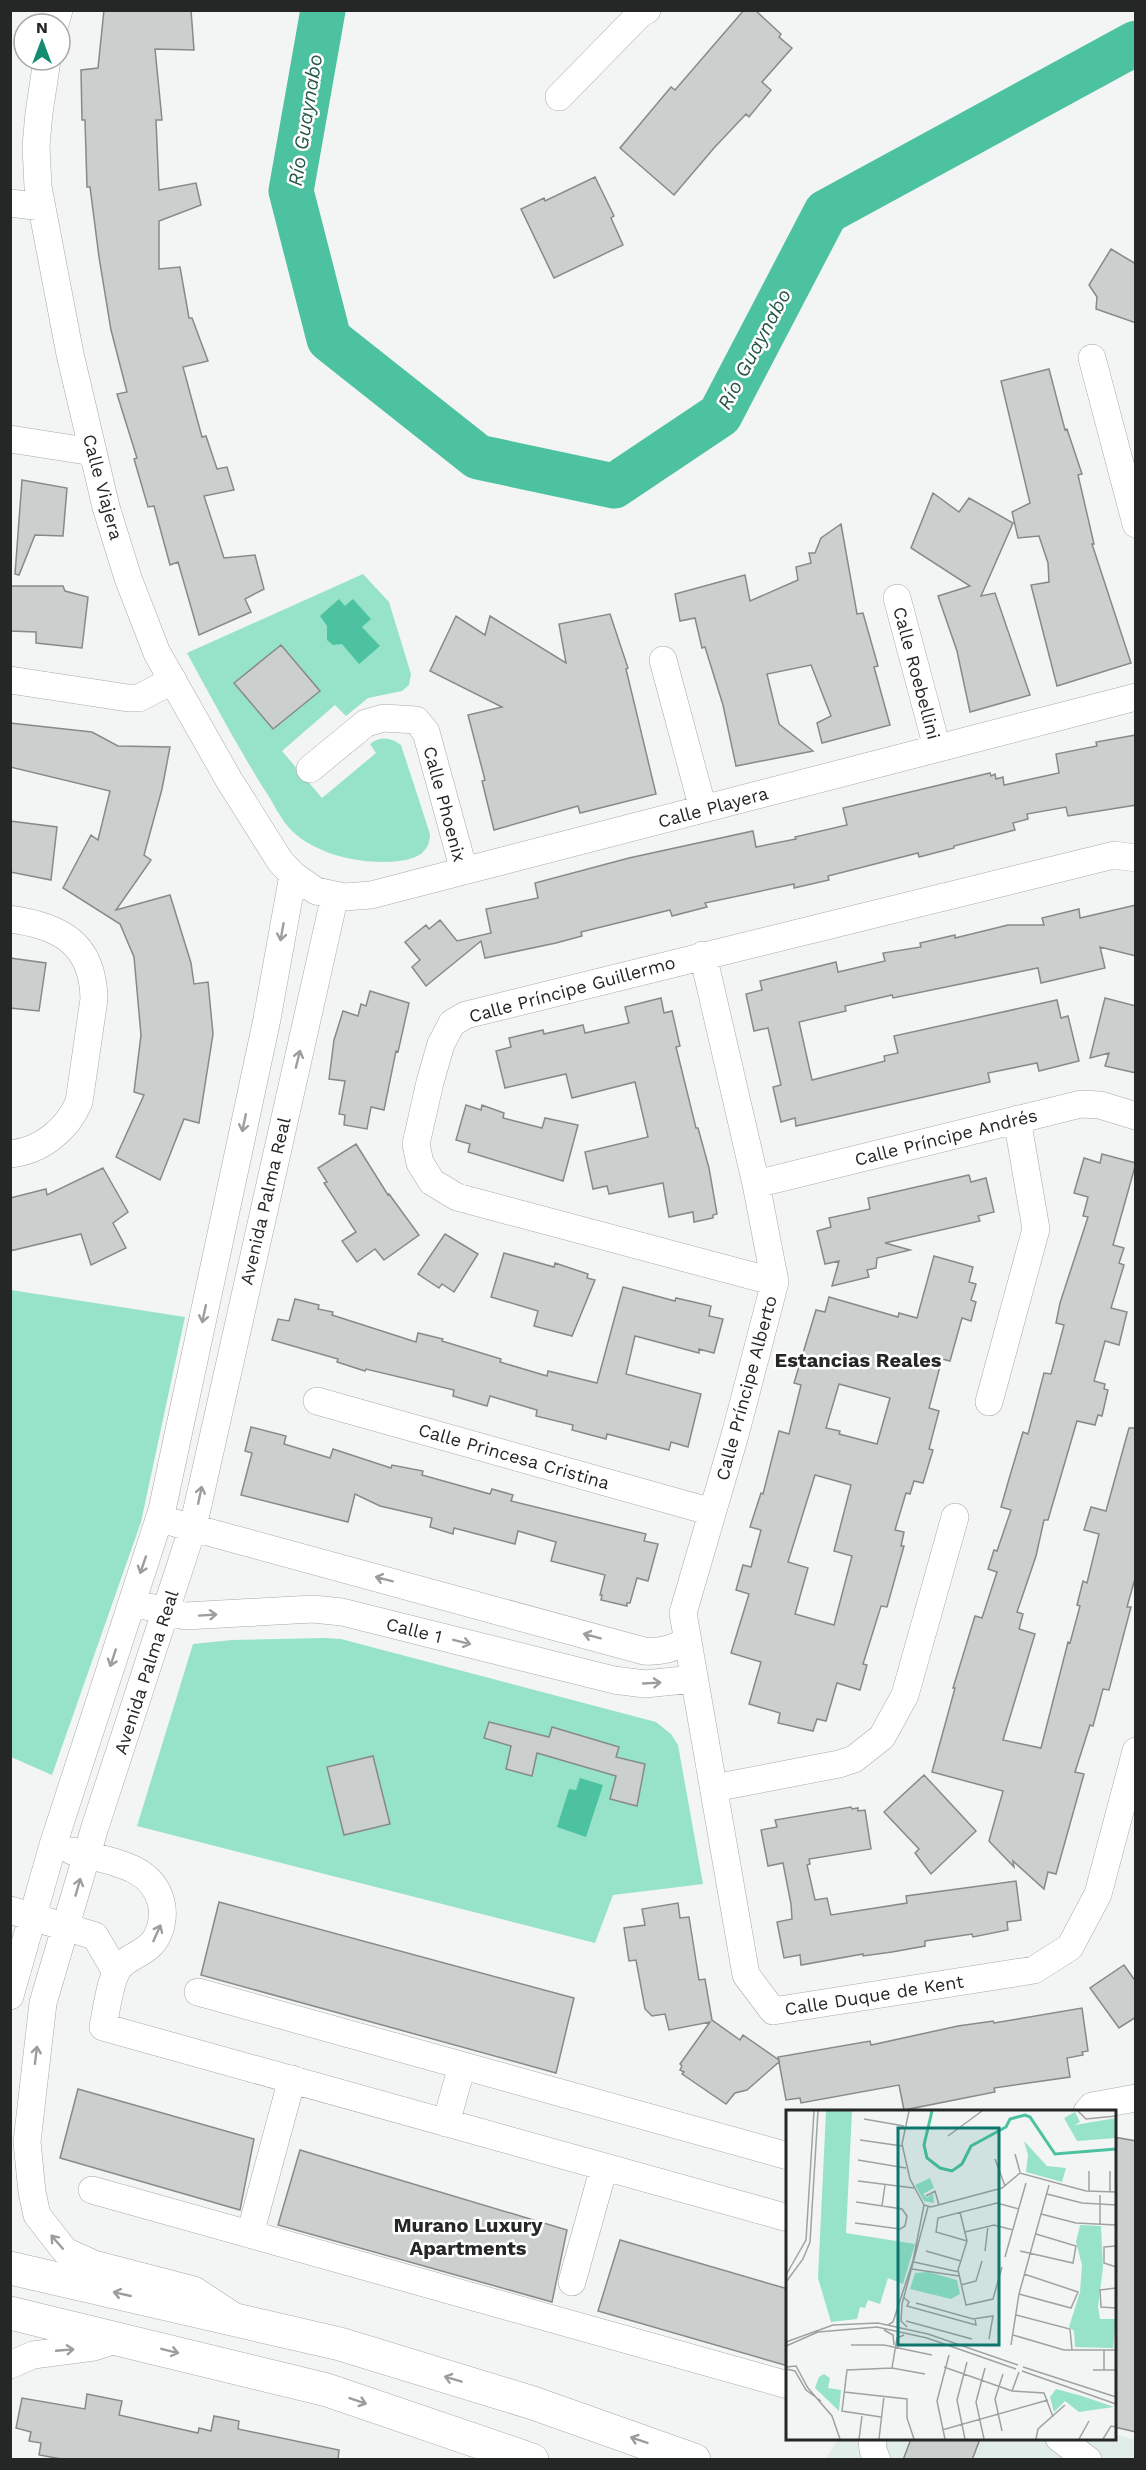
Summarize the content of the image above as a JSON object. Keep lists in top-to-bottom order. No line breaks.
{"streets":{"street":["Calle Viajera","Calle Roebellini","Calle Phoenix","Calle Playera","Calle Príncipe Guillermo","Calle Príncipe Andrés","Avenida Palma Real","Calle Príncipe Alberto","Calle Princesa Cristina","Calle 1","Calle Duque de Kent"]},"crossings":[["Calle Viajera","Calle Playera"],["Calle Viajera","Avenida Palma Real"],["Calle Roebellini","Calle Playera"],["Calle Phoenix","Calle Playera"],["Calle Playera","Avenida Palma Real"],["Calle Príncipe Guillermo","Calle Príncipe Alberto"],["Calle Príncipe Andrés","Calle Príncipe Alberto"],["Avenida Palma Real","Calle 1"],["Calle Príncipe Alberto","Calle Princesa Cristina"],["Calle Príncipe Alberto","Calle 1"],["Calle Príncipe Alberto","Calle Duque de Kent"],["Calle 1","Calle Duque de Kent"]],"districts":["Estancias Reales","Murano Luxury Apartments"],"water":["Río Guaynabo"],"north":"top"}
